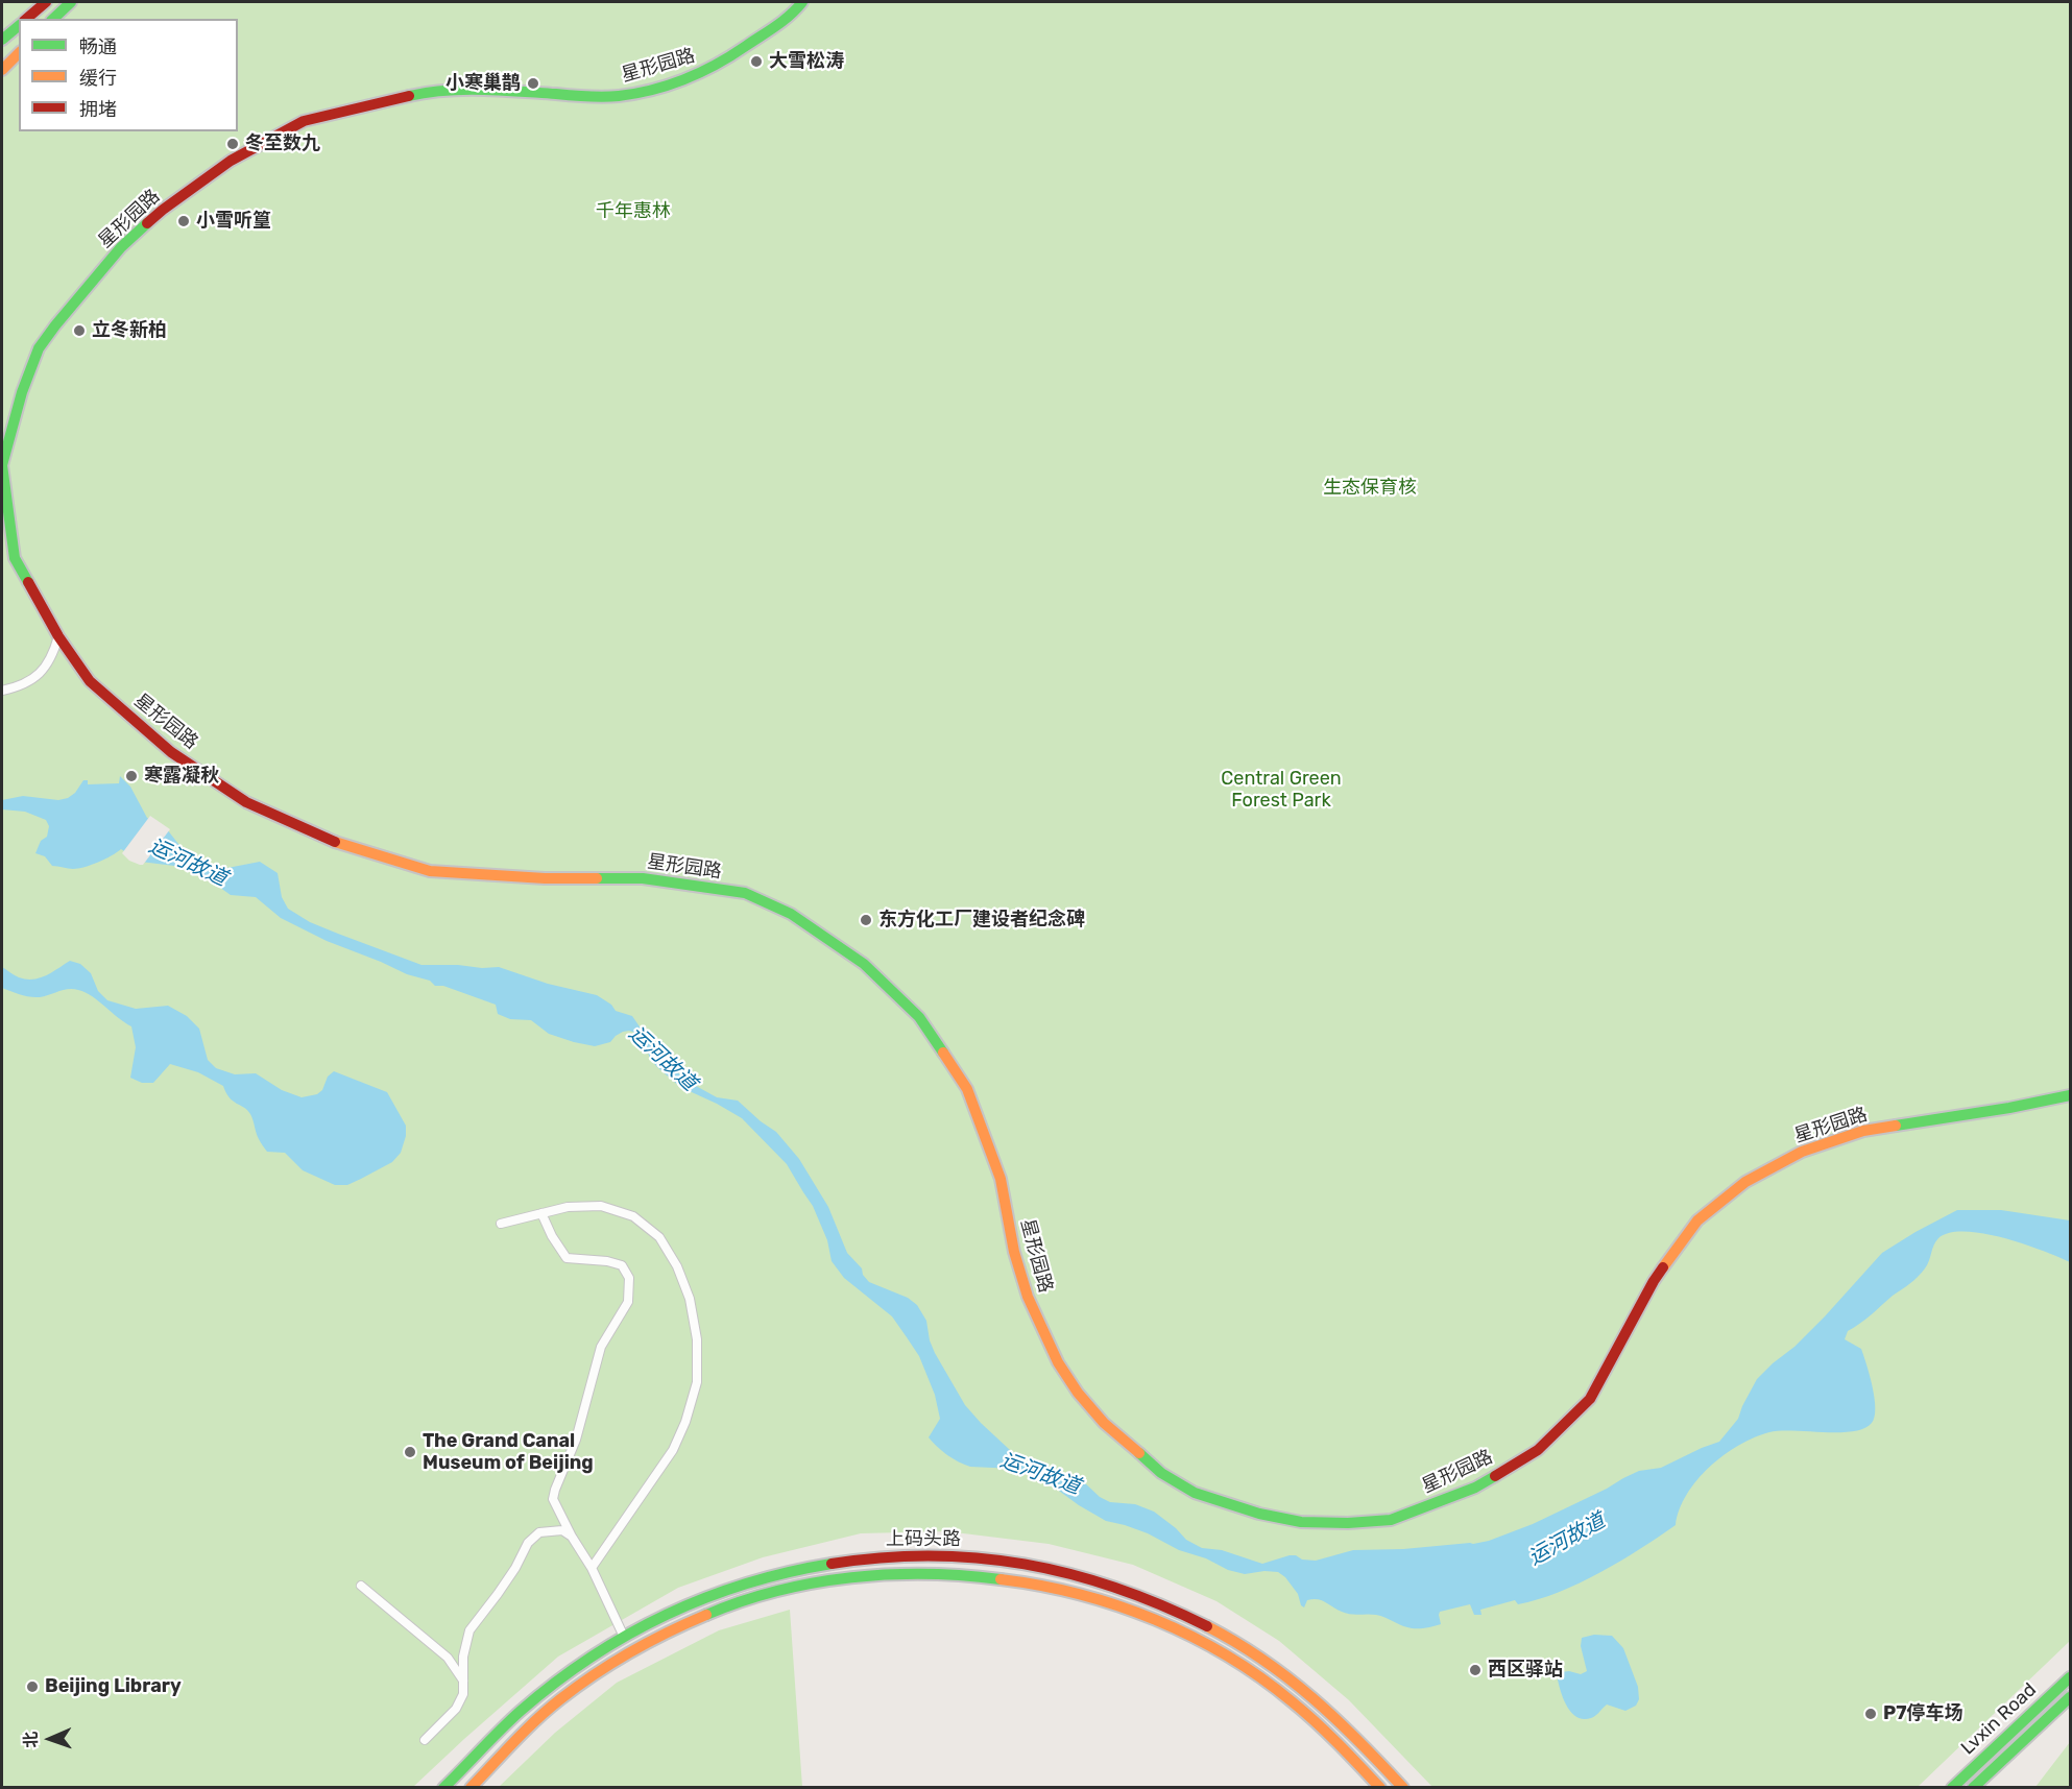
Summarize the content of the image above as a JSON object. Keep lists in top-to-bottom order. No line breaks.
{"streets":{"street":["星形园路","上码头路","Lvxin Road"]},"water":["运河故道"],"parks":["千年惠林","生态保育核","Central Green Forest Park"],"places":["大雪松涛","小寒巢鹊","冬至数九","小雪听篁","立冬新柏","寒露凝秋","东方化工厂建设者纪念碑","The Grand Canal Museum of Beijing","西区驿站","Beijing Library","P7停车场"],"legend":["畅通","缓行","拥堵"],"north":"left"}
